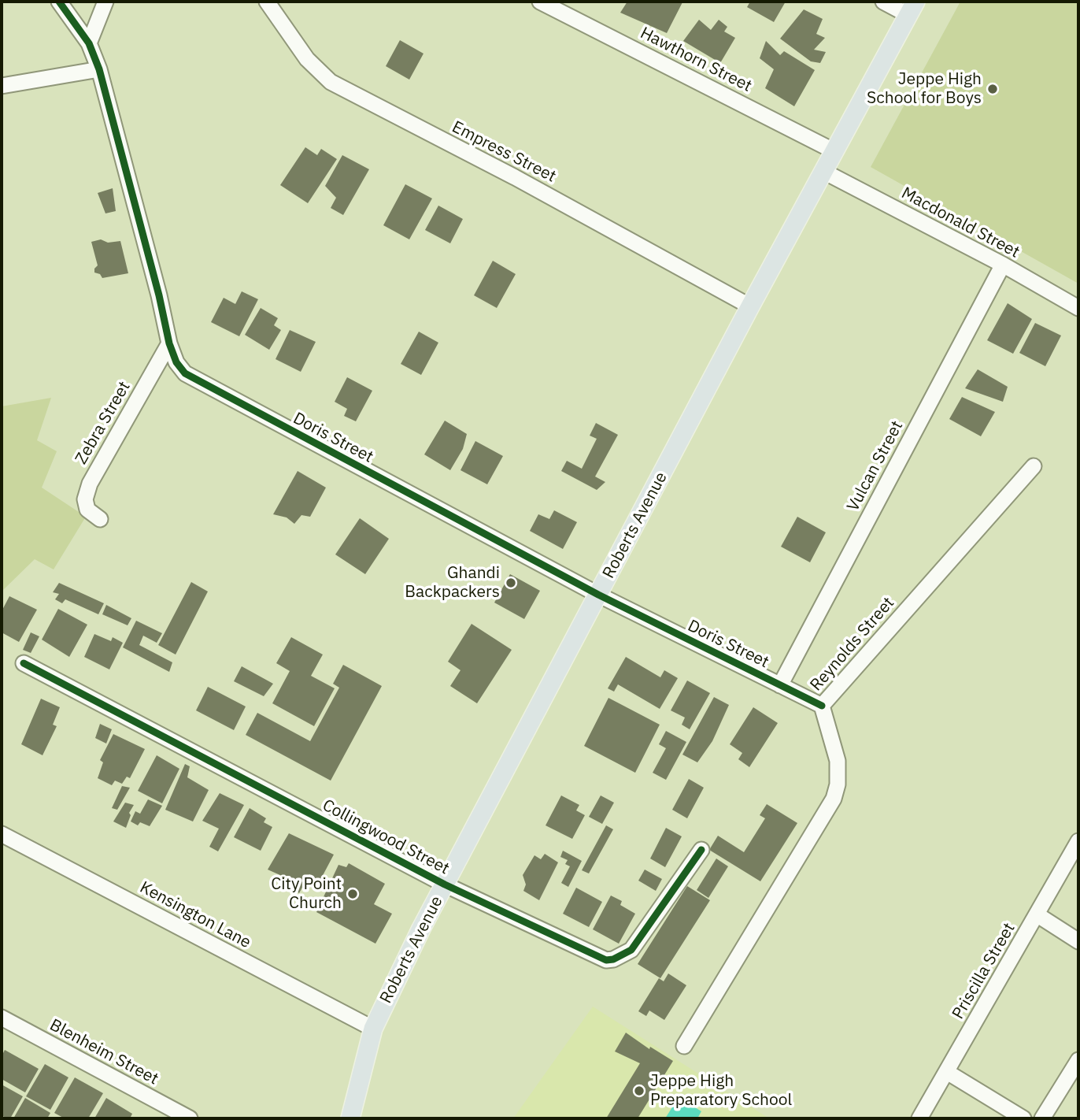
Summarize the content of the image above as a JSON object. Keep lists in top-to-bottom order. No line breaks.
{"streets":{"main road":["Roberts Avenue"],"street":["Hawthorn Street","Empress Street","Macdonald Street","Zebra Street","Doris Street","Vulcan Street","Reynolds Street","Collingwood Street","Kensington Lane","Priscilla Street","Blenheim Street"]},"crossings":[["Hawthorn Street","Roberts Avenue"],["Empress Street","Roberts Avenue"],["Macdonald Street","Vulcan Street"],["Macdonald Street","Roberts Avenue"],["Zebra Street","Doris Street"],["Doris Street","Vulcan Street"],["Doris Street","Roberts Avenue"],["Doris Street","Reynolds Street"],["Roberts Avenue","Collingwood Street"],["Roberts Avenue","Kensington Lane"]],"places":["Jeppe High School for Boys","Ghandi Backpackers","City Point Church","Jeppe High Preparatory School"]}
